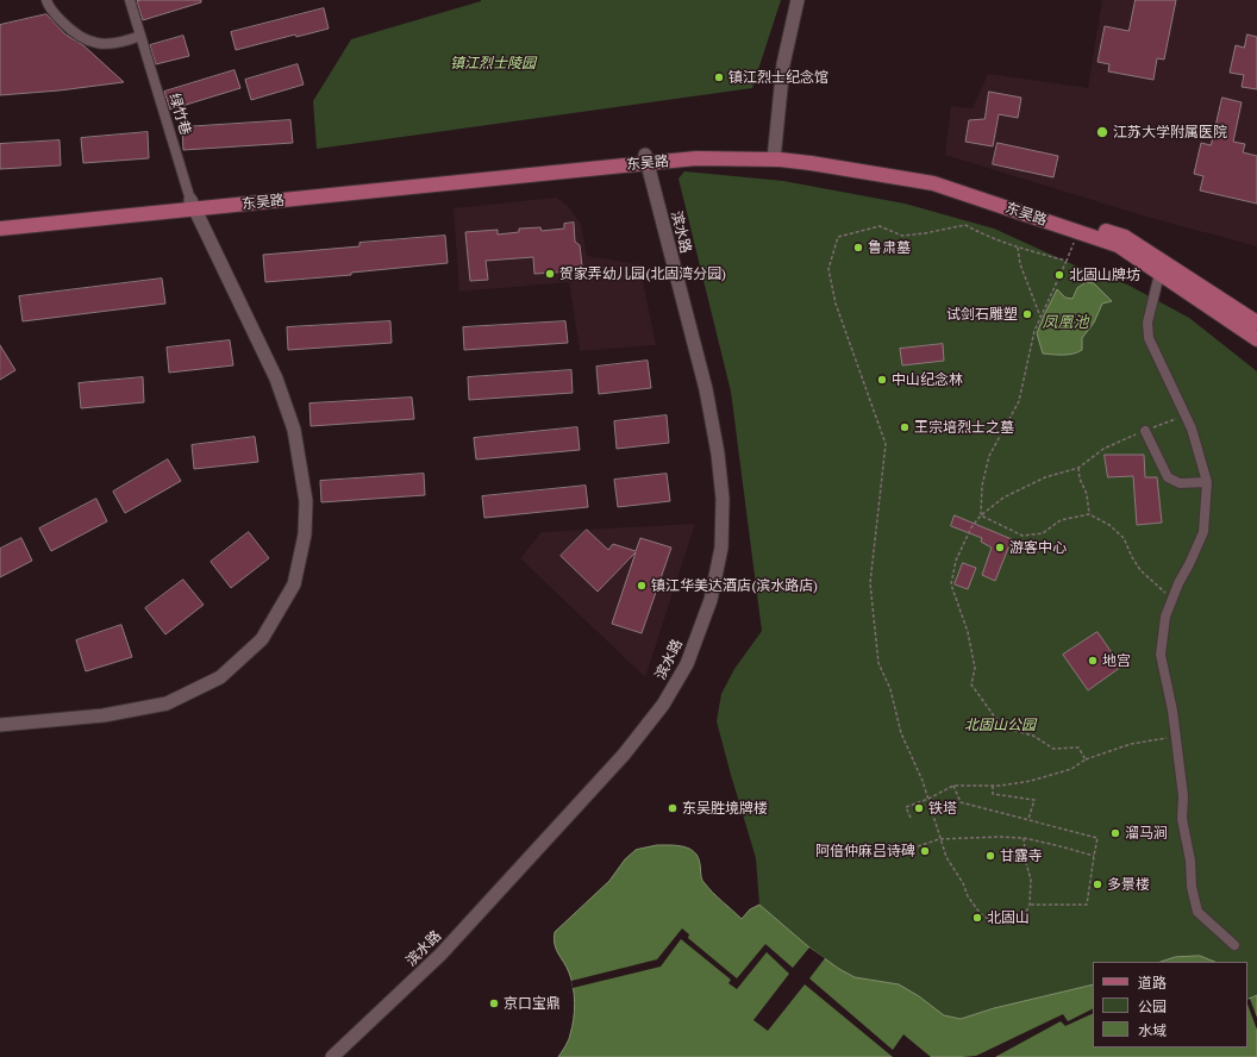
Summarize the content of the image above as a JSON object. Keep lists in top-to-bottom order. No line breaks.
{"streets":{"main road":["东吴路"],"street":["绿竹巷","滨水路"]},"crossings":[["绿竹巷","东吴路"],["东吴路","滨水路"]],"water":["凤凰池"],"parks":["镇江烈士陵园","北固山公园"],"places":["镇江烈士纪念馆","江苏大学附属医院","鲁肃墓","贺家弄幼儿园(北固湾分园)","北固山牌坊","试剑石雕塑","中山纪念林","王宗培烈士之墓","游客中心","镇江华美达酒店(滨水路店)","地宫","东吴胜境牌楼","铁塔","溜马涧","阿倍仲麻吕诗碑","甘露寺","多景楼","北固山","京口宝鼎"],"legend":["道路","公园","水域"]}
